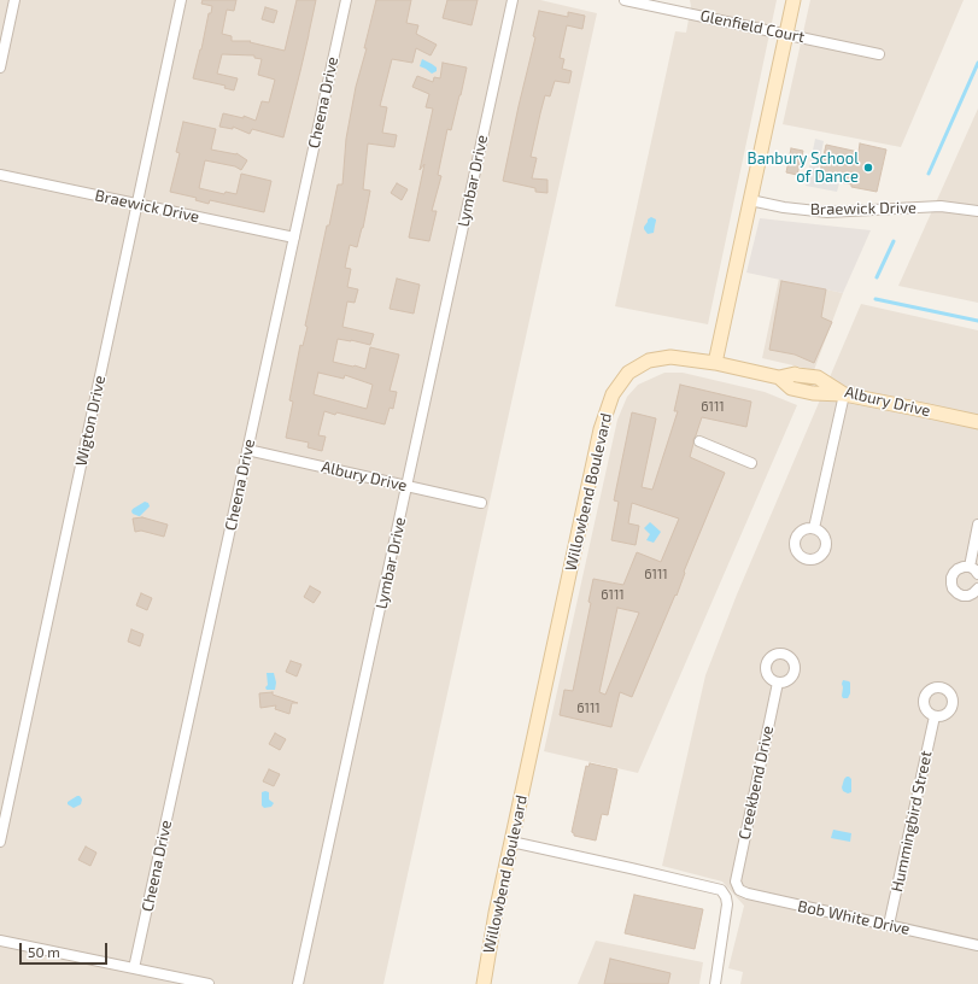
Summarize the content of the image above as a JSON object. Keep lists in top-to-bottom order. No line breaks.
{"streets":{"street":["Glenfield Court","Cheena Drive","Lymbar Drive","Braewick Drive","Albury Drive","Wigton Drive","Willowbend Boulevard","Creekbend Drive","Hummingbird Street","Bob White Drive"]},"crossings":[["Cheena Drive","Braewick Drive"],["Cheena Drive","Albury Drive"],["Lymbar Drive","Albury Drive"],["Braewick Drive","Wigton Drive"],["Albury Drive","Willowbend Boulevard"],["Creekbend Drive","Bob White Drive"],["Hummingbird Street","Bob White Drive"]],"places":["Banbury School of Dance"],"house_numbers":["6111","6111","6111","6111"],"scale_bar":"50 m"}
